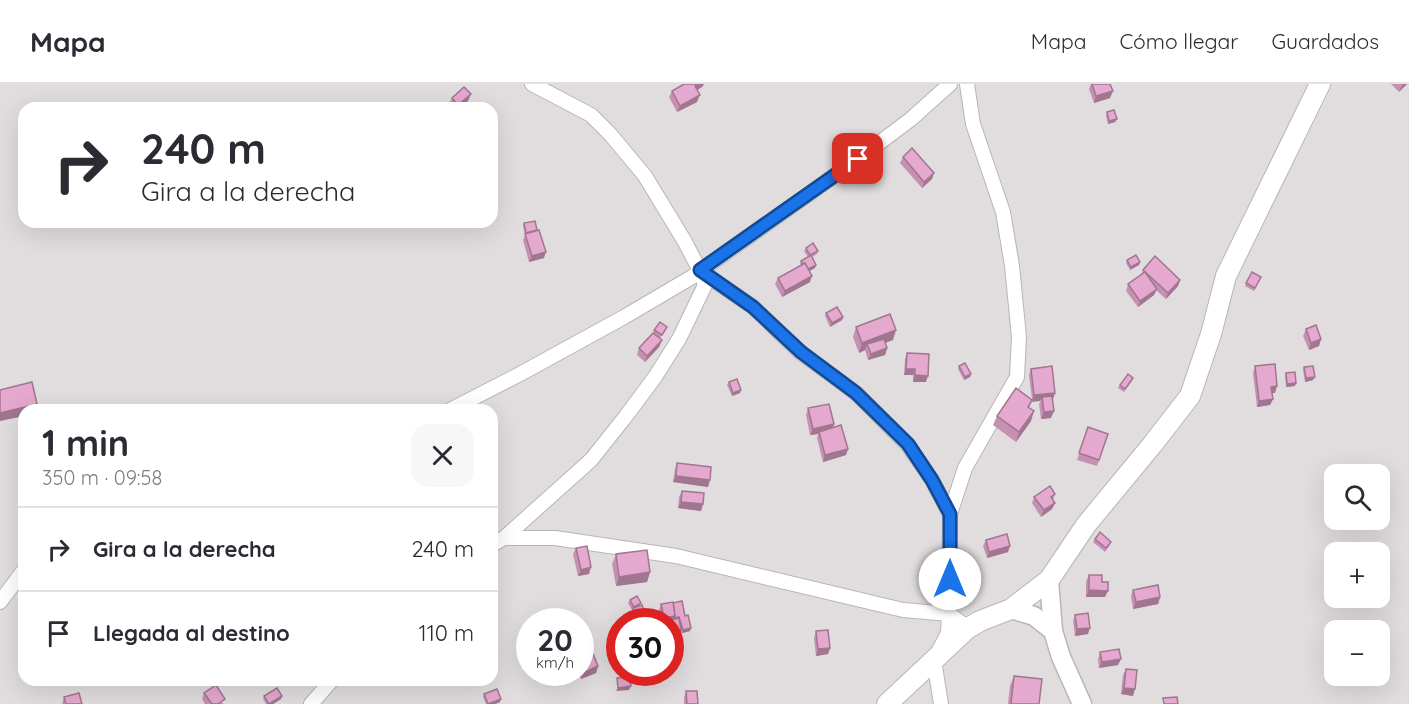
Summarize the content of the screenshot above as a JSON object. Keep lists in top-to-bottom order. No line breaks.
{"page":{"header":"Mapa","nav":["Mapa","Cómo llegar","Guardados"],"turn":["240 m","Gira a la derecha"],"heading":["1 min","350 m · 09:58"],"map_buttons":["+","−"],"list":[{"name":"Gira a la derecha","value":"240 m"},{"name":"Llegada al destino","value":"110 m"}],"speed":"20 km/h","limit":"30"}}
